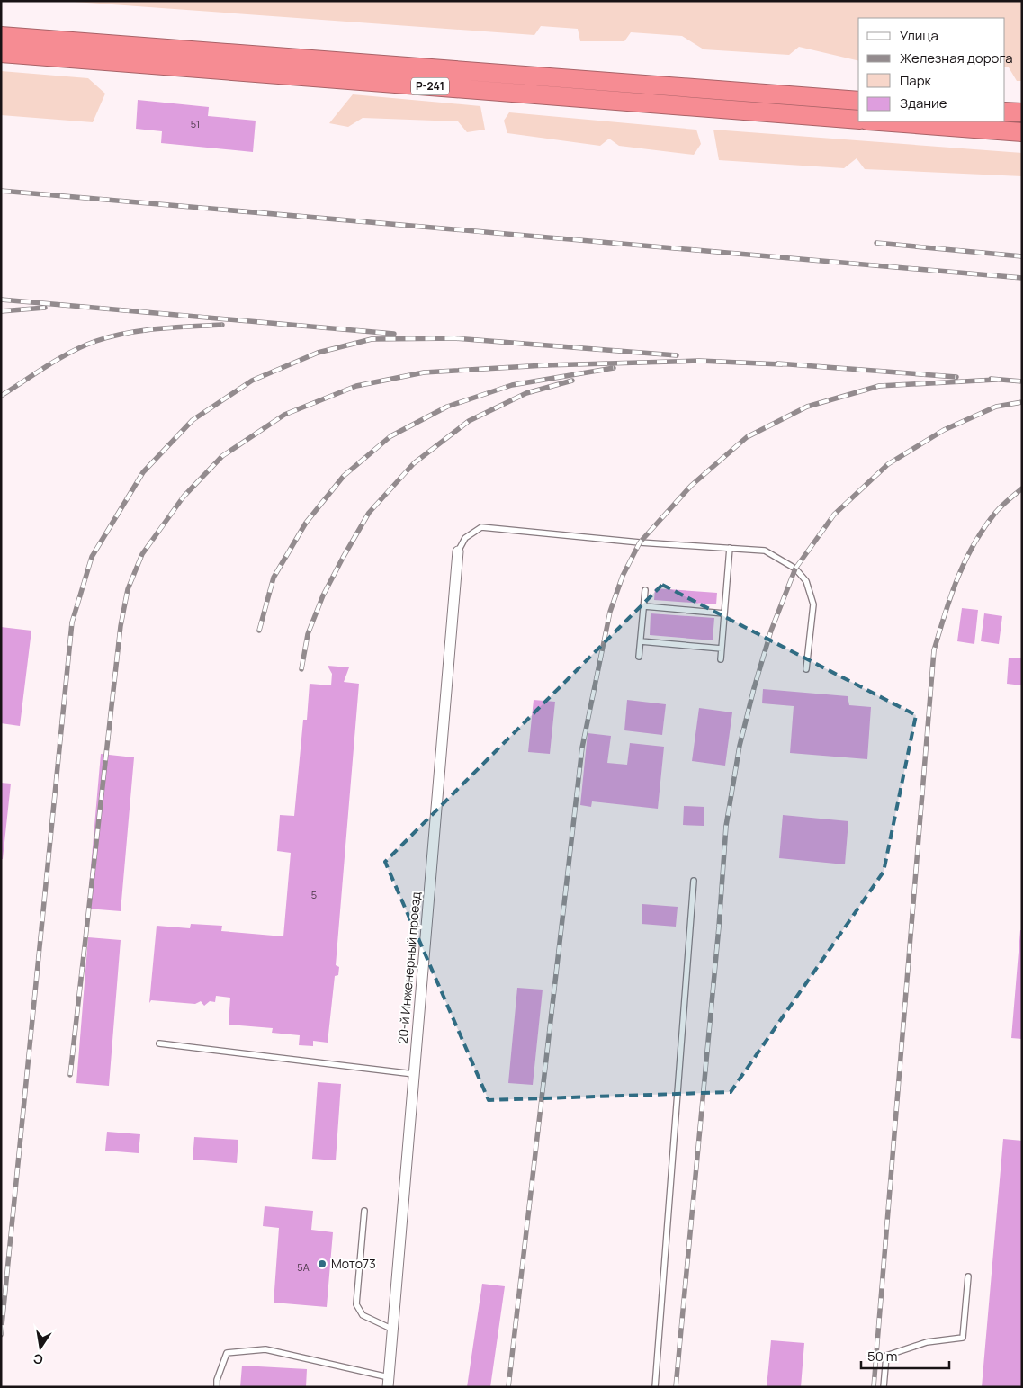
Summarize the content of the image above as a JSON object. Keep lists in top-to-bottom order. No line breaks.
{"streets":{"highway":["Р-241"],"street":["20-й Инженерный проезд"]},"places":["Мото73"],"house_numbers":["51","5","5А"],"legend":["Улица","Железная дорога","Парк","Здание"],"scale_bar":"50 m","north":"bottom"}
